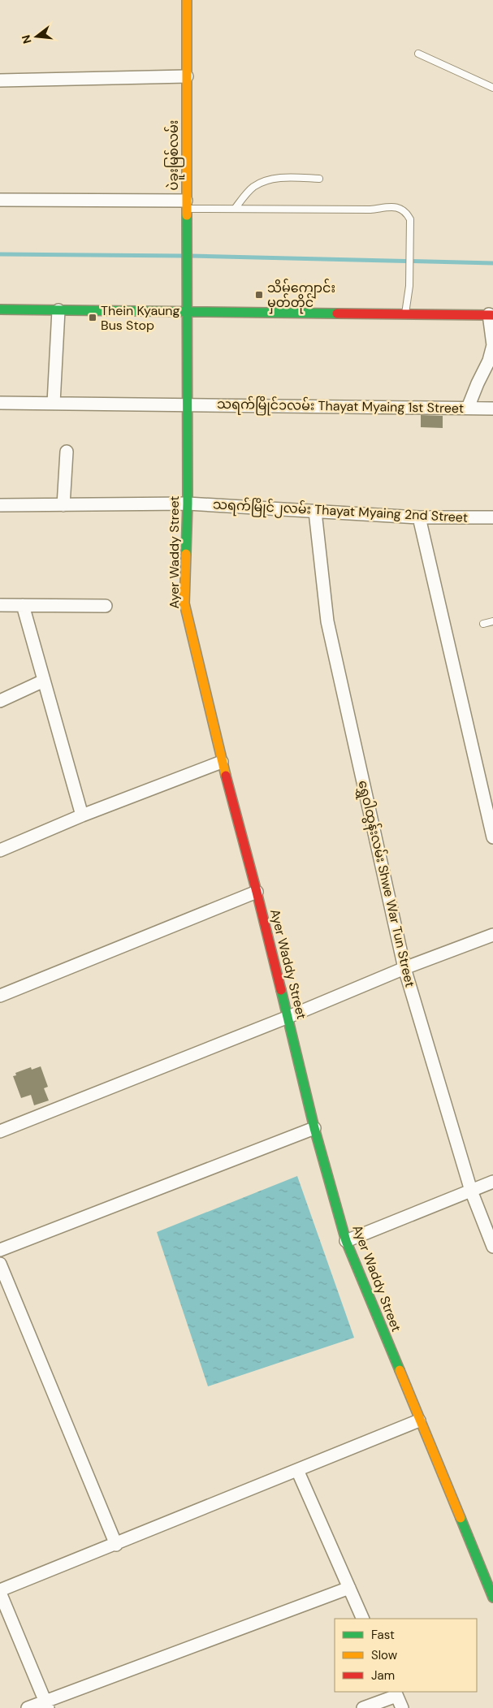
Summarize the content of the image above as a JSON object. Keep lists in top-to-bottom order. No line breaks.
{"streets":{"street":["ပဲခူးမြစ်လမ်း","သရက်မြိုင်၁လမ်း Thayat Myaing 1st Street","သရက်မြိုင်၂လမ်း Thayat Myaing 2nd Street","Ayer Waddy Street","ရွှေဝါထွန်းလမ်း Shwe War Tun Street"]},"crossings":[["ပဲခူးမြစ်လမ်း","Ayer Waddy Street"],["သရက်မြိုင်၁လမ်း Thayat Myaing 1st Street","Ayer Waddy Street"],["သရက်မြိုင်၂လမ်း Thayat Myaing 2nd Street","Ayer Waddy Street"],["သရက်မြိုင်၂လမ်း Thayat Myaing 2nd Street","ရွှေဝါထွန်းလမ်း Shwe War Tun Street"]],"places":{"transit":["သိမ်ကျောင်း မှတ်တိုင်","Thein Kyaung Bus Stop"]},"legend":["Fast","Slow","Jam"],"north":"left"}
